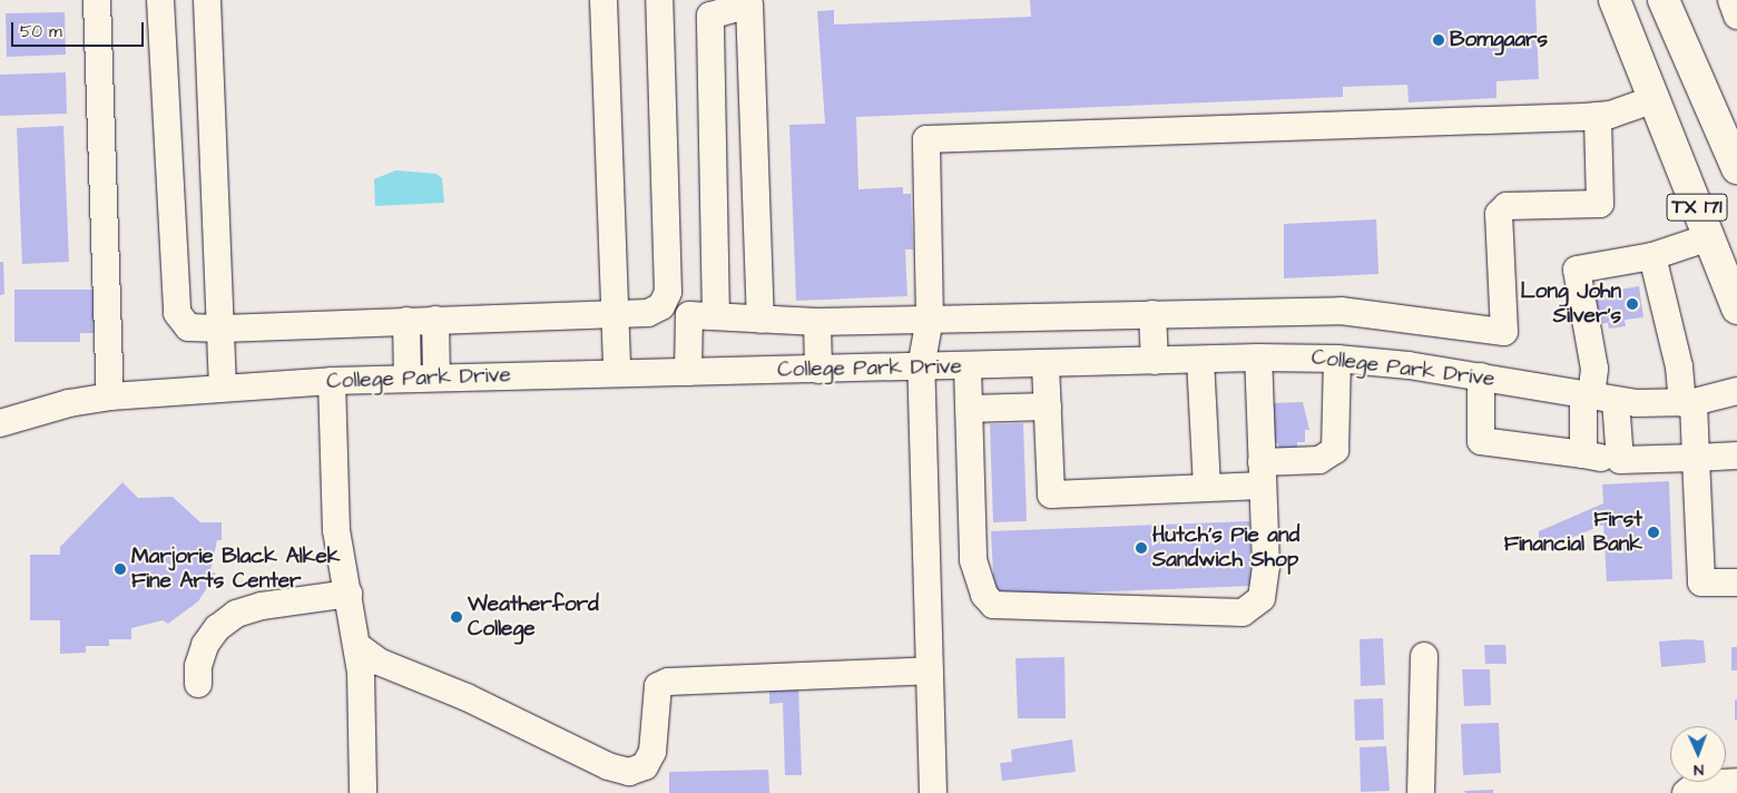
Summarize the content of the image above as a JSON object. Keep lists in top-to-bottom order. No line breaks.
{"streets":{"main road":["TX 171"],"street":["College Park Drive"]},"places":["Bomgaars","Long John Silver's","First Financial Bank","Hutch's Pie and Sandwich Shop","Marjorie Black Alkek Fine Arts Center","Weatherford College"],"scale_bar":"50 m","north":"bottom"}
